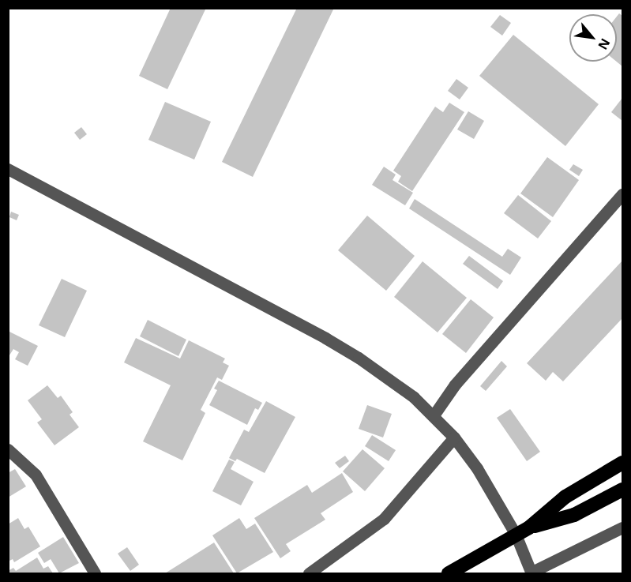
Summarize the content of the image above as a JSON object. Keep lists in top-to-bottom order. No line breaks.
{"north":"bottom right"}
